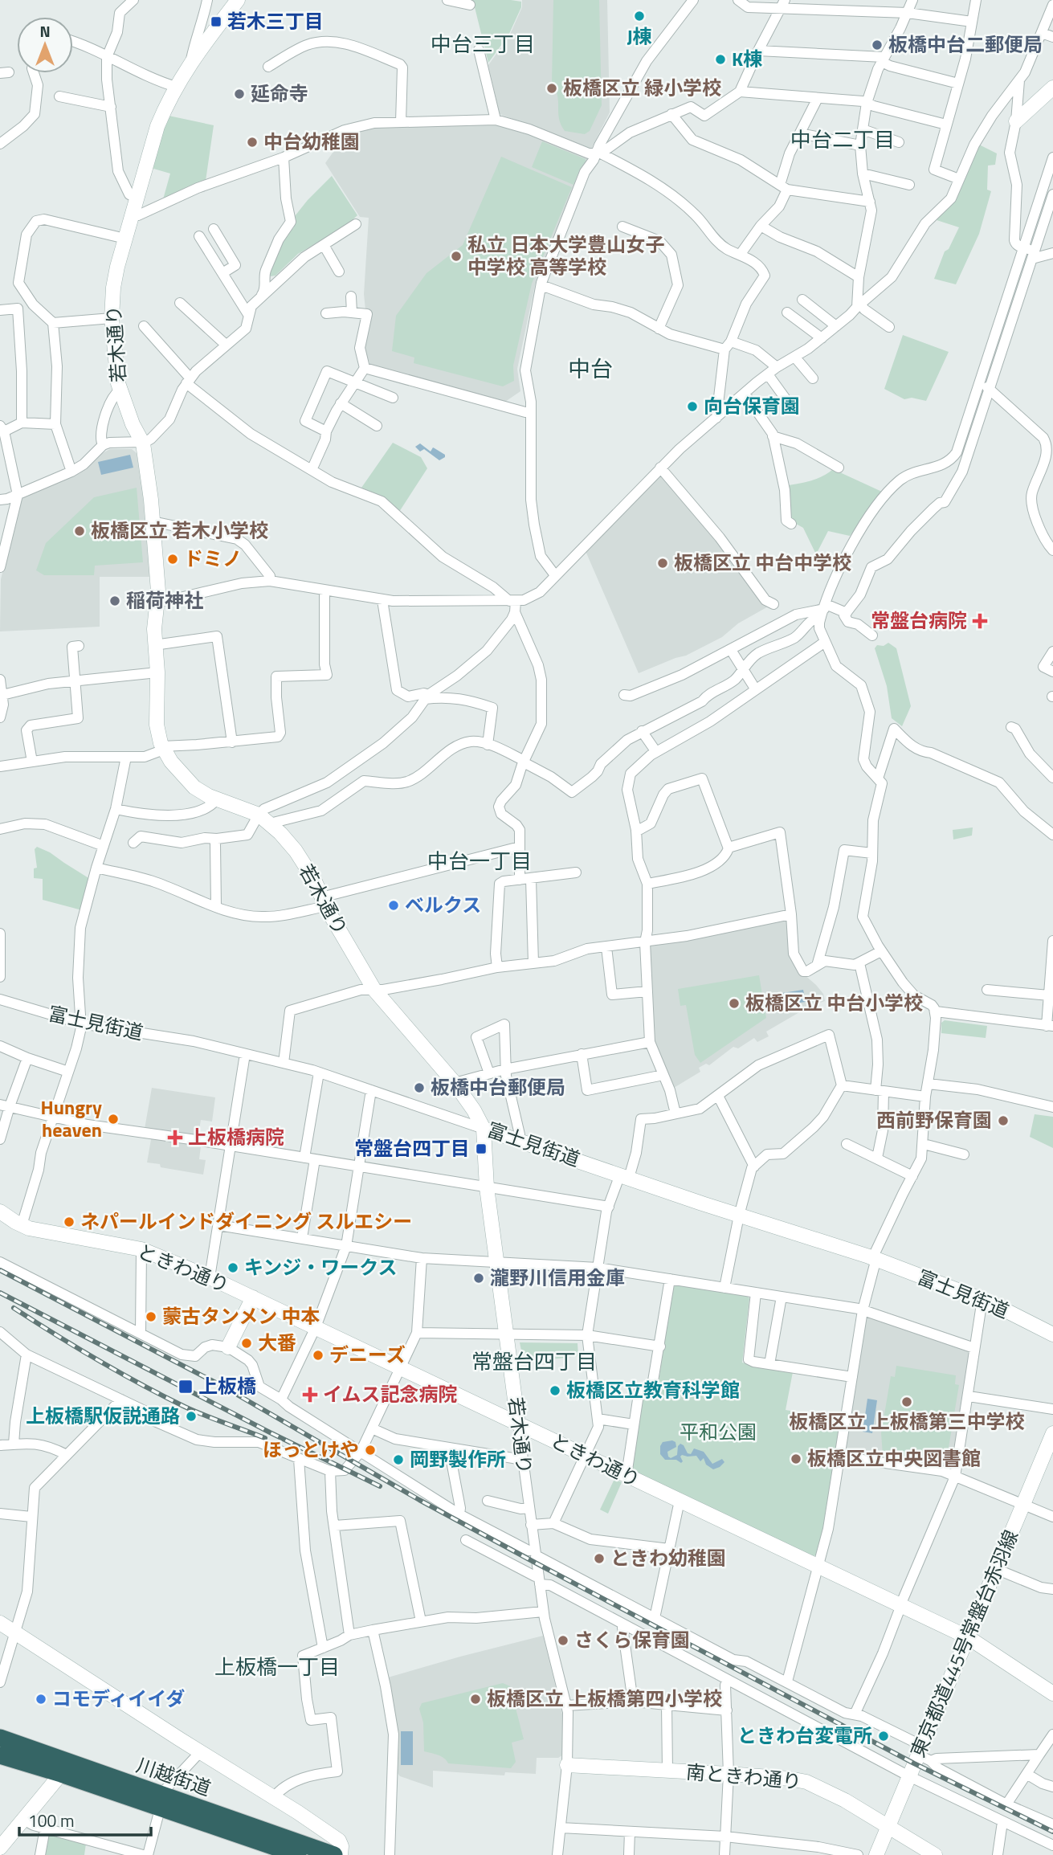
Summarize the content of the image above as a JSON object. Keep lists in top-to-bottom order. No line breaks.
{"streets":{"highway":["川越街道"],"street":["若木通り","富士見街道","ときわ通り","東京都道445号常盤台赤羽線","南ときわ通り"]},"crossings":[["若木通り","富士見街道"],["若木通り","ときわ通り"],["若木通り","南ときわ通り"],["ときわ通り","東京都道445号常盤台赤羽線"],["東京都道445号常盤台赤羽線","南ときわ通り"]],"districts":["中台三丁目","中台二丁目","中台","中台一丁目","常盤台四丁目","上板橋一丁目"],"parks":["平和公園"],"places":{"other":["J棟","板橋中台二郵便局","K棟","板橋区立 緑小学校","延命寺","中台幼稚園","私立 日本大学豊山女子 中学校 高等学校","向台保育園","板橋区立 若木小学校","ドミノ","板橋区立 中台中学校","稲荷神社","ベルクス","板橋区立 中台小学校","板橋中台郵便局","Hungry heaven","西前野保育園","ネパールインドダイニング スルエシー","キンジ・ワークス","瀧野川信用金庫","蒙古タンメン 中本","大番","デニーズ","板橋区立教育科学館","板橋区立 上板橋第三中学校","上板橋駅仮説通路","ほっとけや","板橋区立中央図書館","岡野製作所","ときわ幼稚園","さくら保育園","コモディイイダ","板橋区立 上板橋第四小学校","ときわ台変電所"],"transit":["若木三丁目","常盤台四丁目","上板橋"],"health":["常盤台病院","上板橋病院","イムス記念病院"]},"scale_bar":"100 m","north":"top"}
